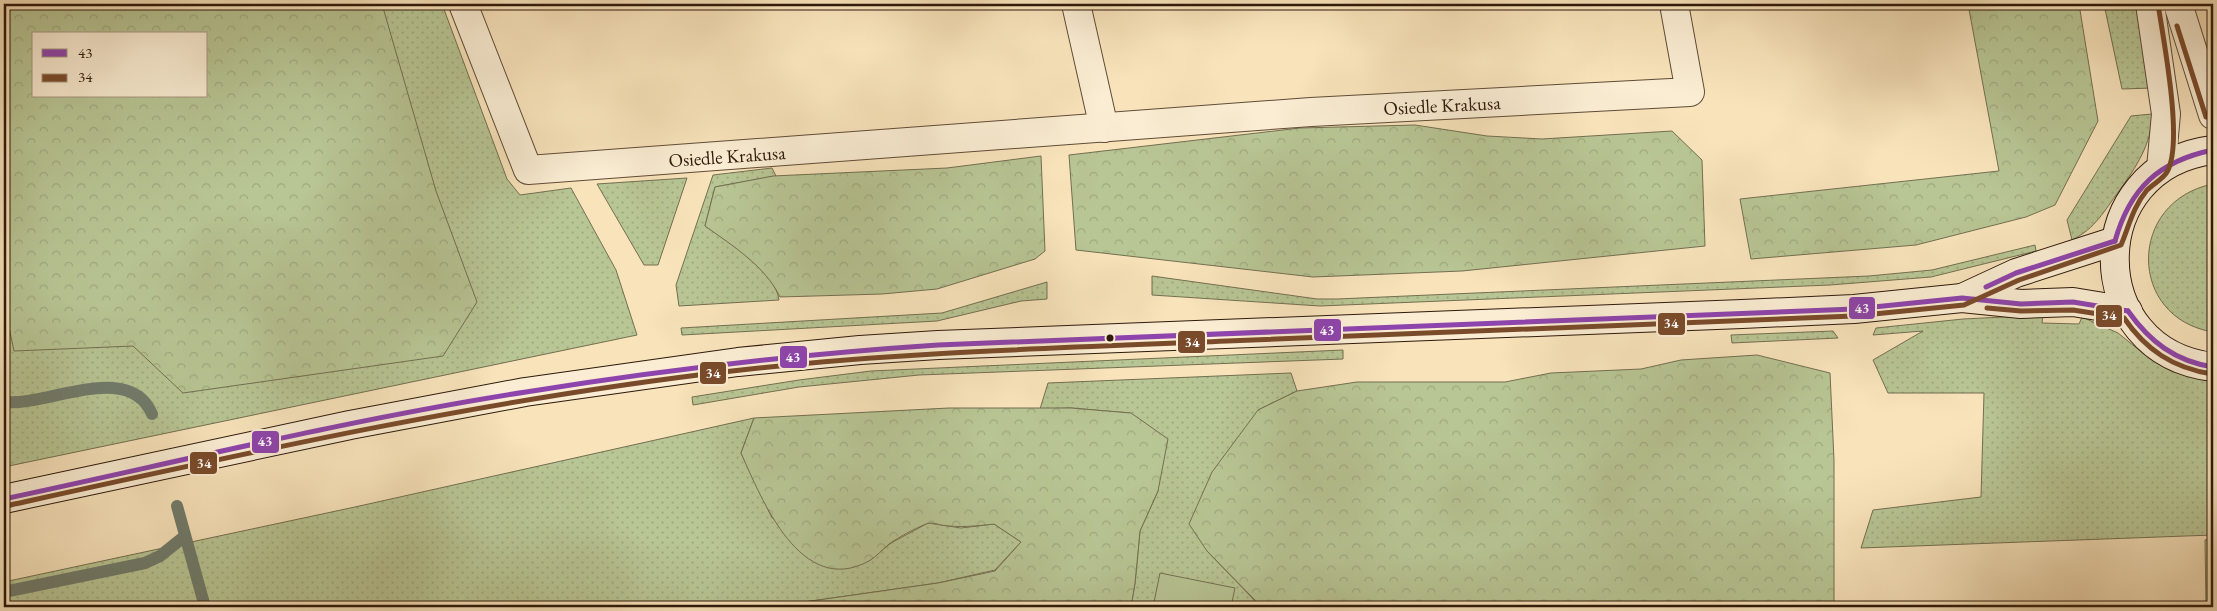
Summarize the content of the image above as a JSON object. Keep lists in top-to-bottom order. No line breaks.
{"streets":{"main road":["Osiedle Krakusa"]},"lines":["transit line 34","transit line 43"],"legend":["43","34"]}
